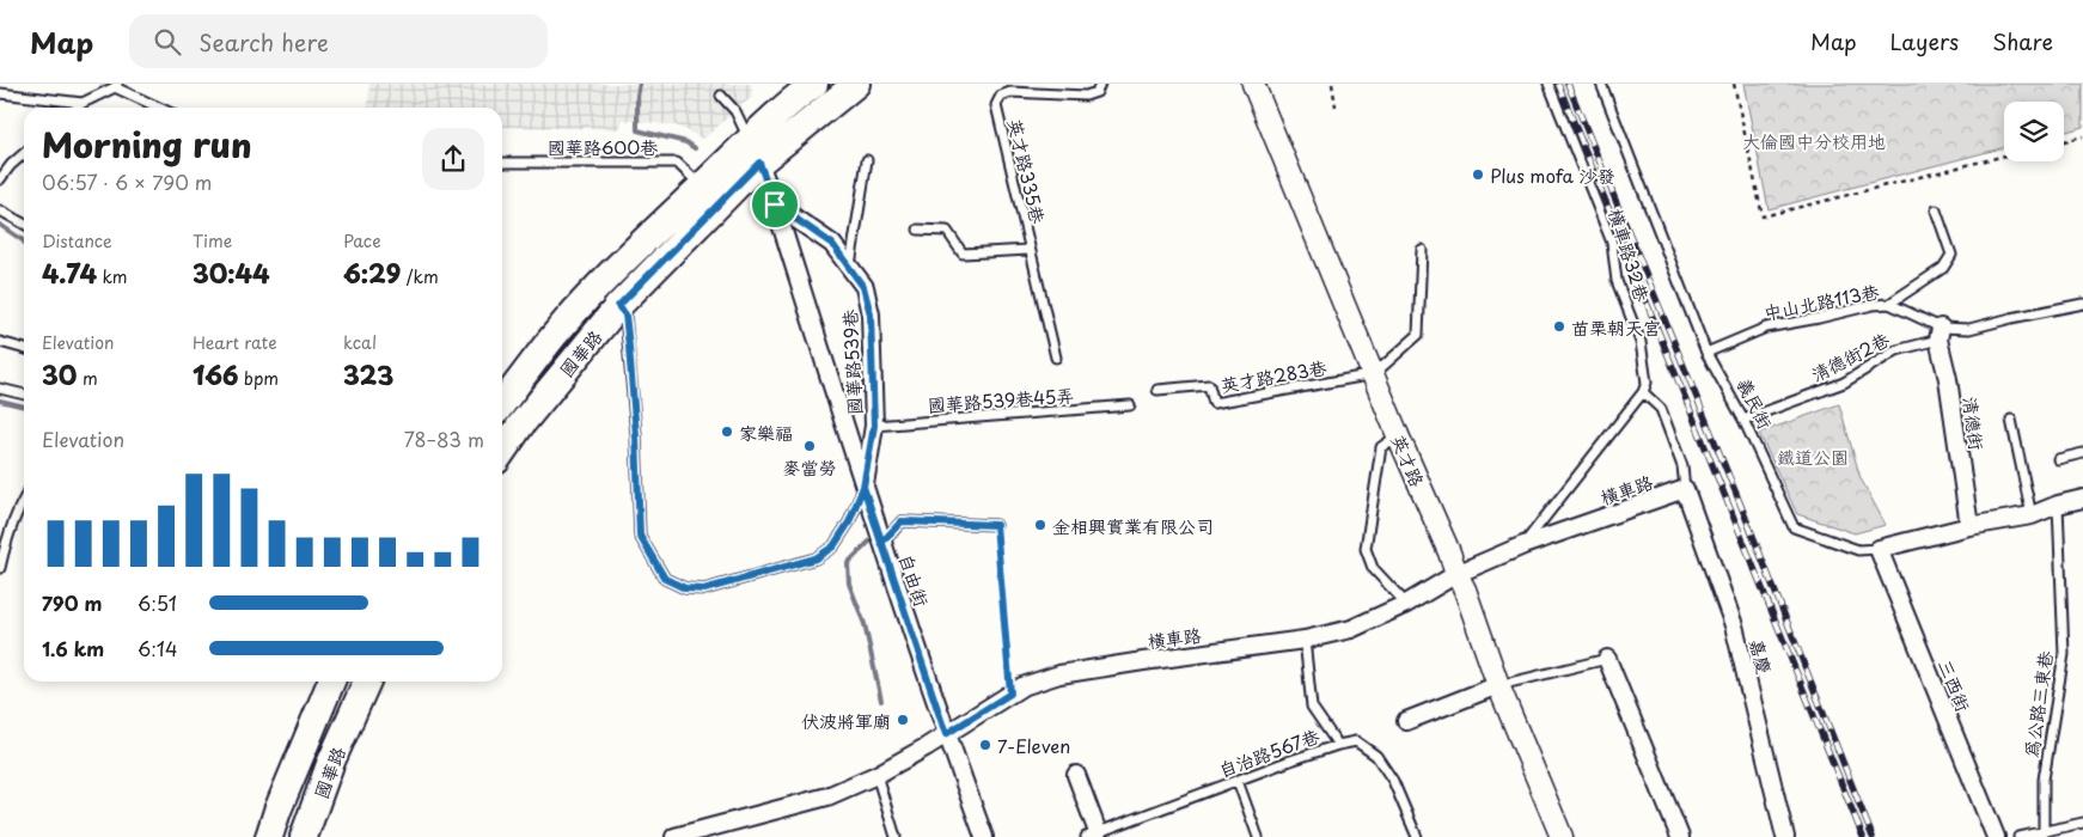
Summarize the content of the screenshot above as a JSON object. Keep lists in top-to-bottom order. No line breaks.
{"streets":{"main road":["國華路"],"street":["國華路539巷","義民街","清德街","英才路","橫車路","自由街","嘉慶","三西街"],"lane":["國華路600巷","英才路335巷","橫車路32巷","中山北路113巷","清德街2巷","英才路283巷","國華路539巷45弄","為公路三東巷","自治路567巷"]},"crossings":[["國華路600巷","國華路"],["中山北路113巷","清德街2巷"],["中山北路113巷","義民街"],["中山北路113巷","清德街"],["國華路","自由街"],["清德街2巷","義民街"],["清德街2巷","清德街"],["國華路539巷","國華路539巷45弄"],["國華路539巷","自由街"],["英才路283巷","英才路"],["義民街","清德街"],["義民街","三西街"],["義民街","為公路三東巷"],["英才路","橫車路"],["橫車路","自由街"],["橫車路","嘉慶"]],"parks":["大倫國中分校用地","鐵道公園"],"places":["Plus mofa 沙發","苗栗朝天宮","家樂福","麥當勞","金相興實業有限公司","伏波將軍廟","7-Eleven"],"page":{"header":"Map","search":"Search here","nav":["Map","Layers","Share"],"heading":["Morning run","06:57 · 6 × 790 m"],"stats":[["Distance","4.74 km"],["Time","30:44"],["Pace","6:29 /km"],["Elevation","30 m"],["Heart rate","166 bpm"],["kcal","323"]],"chart":["Elevation","78–83 m"],"list":[{"name":"790 m","note":"6:51"},{"name":"1.6 km","note":"6:14"}]}}
